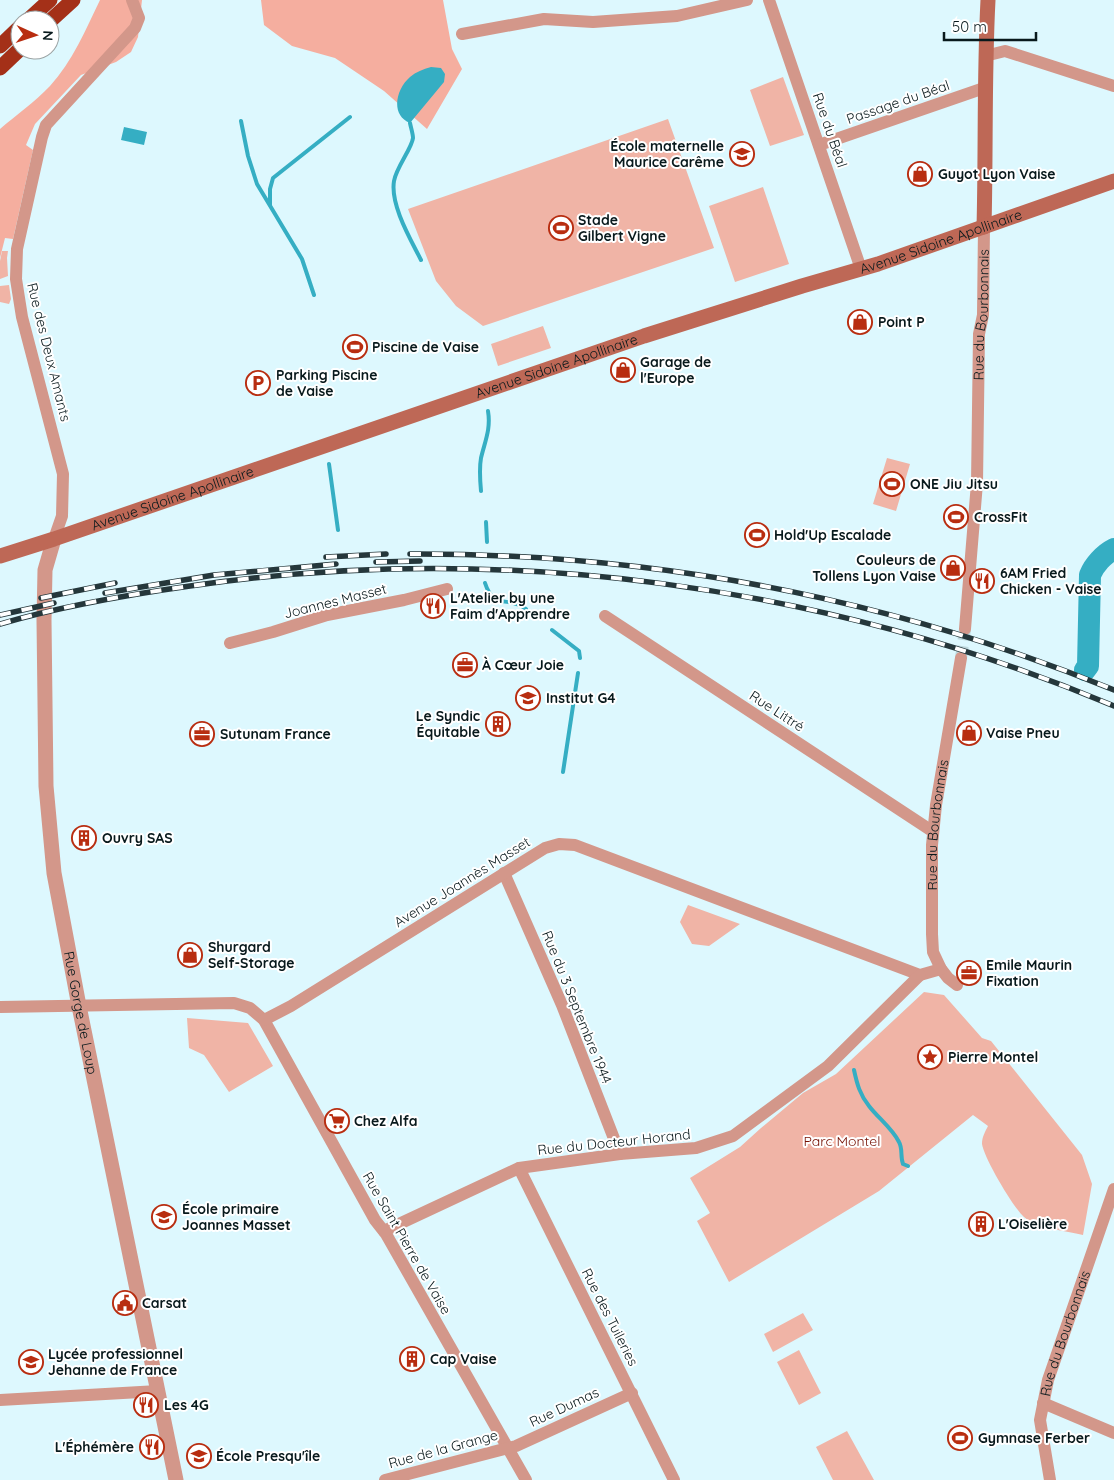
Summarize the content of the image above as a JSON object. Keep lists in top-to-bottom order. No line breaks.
{"streets":{"main road":["Avenue Sidoine Apollinaire","Rue du Bourbonnais"],"street":["Passage du Béal","Rue du Béal","Rue des Deux Amants","Joannes Masset","Rue Littré","Avenue Joannès Masset","Rue du 3 Septembre 1944","Rue Gorge de Loup","Rue du Docteur Horand","Rue Saint Pierre de Vaise","Rue des Tuileries","Rue Dumas","Rue de la Grange"]},"crossings":[["Passage du Béal","Rue du Béal"],["Passage du Béal","Rue du Bourbonnais"],["Rue du Béal","Avenue Sidoine Apollinaire"],["Avenue Sidoine Apollinaire","Rue du Bourbonnais"],["Avenue Sidoine Apollinaire","Rue des Deux Amants"],["Avenue Sidoine Apollinaire","Rue Gorge de Loup"],["Rue du Bourbonnais","Rue Littré"],["Rue des Deux Amants","Rue Gorge de Loup"],["Avenue Joannès Masset","Rue du 3 Septembre 1944"],["Avenue Joannès Masset","Rue du Docteur Horand"],["Avenue Joannès Masset","Rue Saint Pierre de Vaise"],["Rue du 3 Septembre 1944","Rue du Docteur Horand"],["Rue du Docteur Horand","Rue Saint Pierre de Vaise"],["Rue du Docteur Horand","Rue des Tuileries"],["Rue Saint Pierre de Vaise","Rue Dumas"],["Rue Saint Pierre de Vaise","Rue de la Grange"],["Rue des Tuileries","Rue Dumas"],["Rue Dumas","Rue de la Grange"]],"parks":["Parc Montel"],"places":{"school or university":["École maternelle Maurice Carême","Institut G4","École primaire Joannes Masset","Lycée professionnel Jehanne de France","École Presqu'île"],"shop":["Guyot Lyon Vaise","Point P","Garage de l'Europe","Couleurs de Tollens Lyon Vaise","Vaise Pneu","Shurgard Self-Storage"],"sports":["Stade Gilbert Vigne","Piscine de Vaise","ONE Jiu Jitsu","CrossFit","Hold'Up Escalade","Gymnase Ferber"],"parking":["Parking Piscine de Vaise"],"restaurant":["6AM Fried Chicken - Vaise","L'Atelier by une Faim d'Apprendre","Les 4G","L'Éphémère"],"office":["À Cœur Joie","Sutunam France","Emile Maurin Fixation"],"building":["Le Syndic Équitable","Ouvry SAS","L'Oiselière","Cap Vaise"],"place":["Pierre Montel"],"supermarket":["Chez Alfa"],"public building":["Carsat"]},"scale_bar":"50 m","north":"right"}
